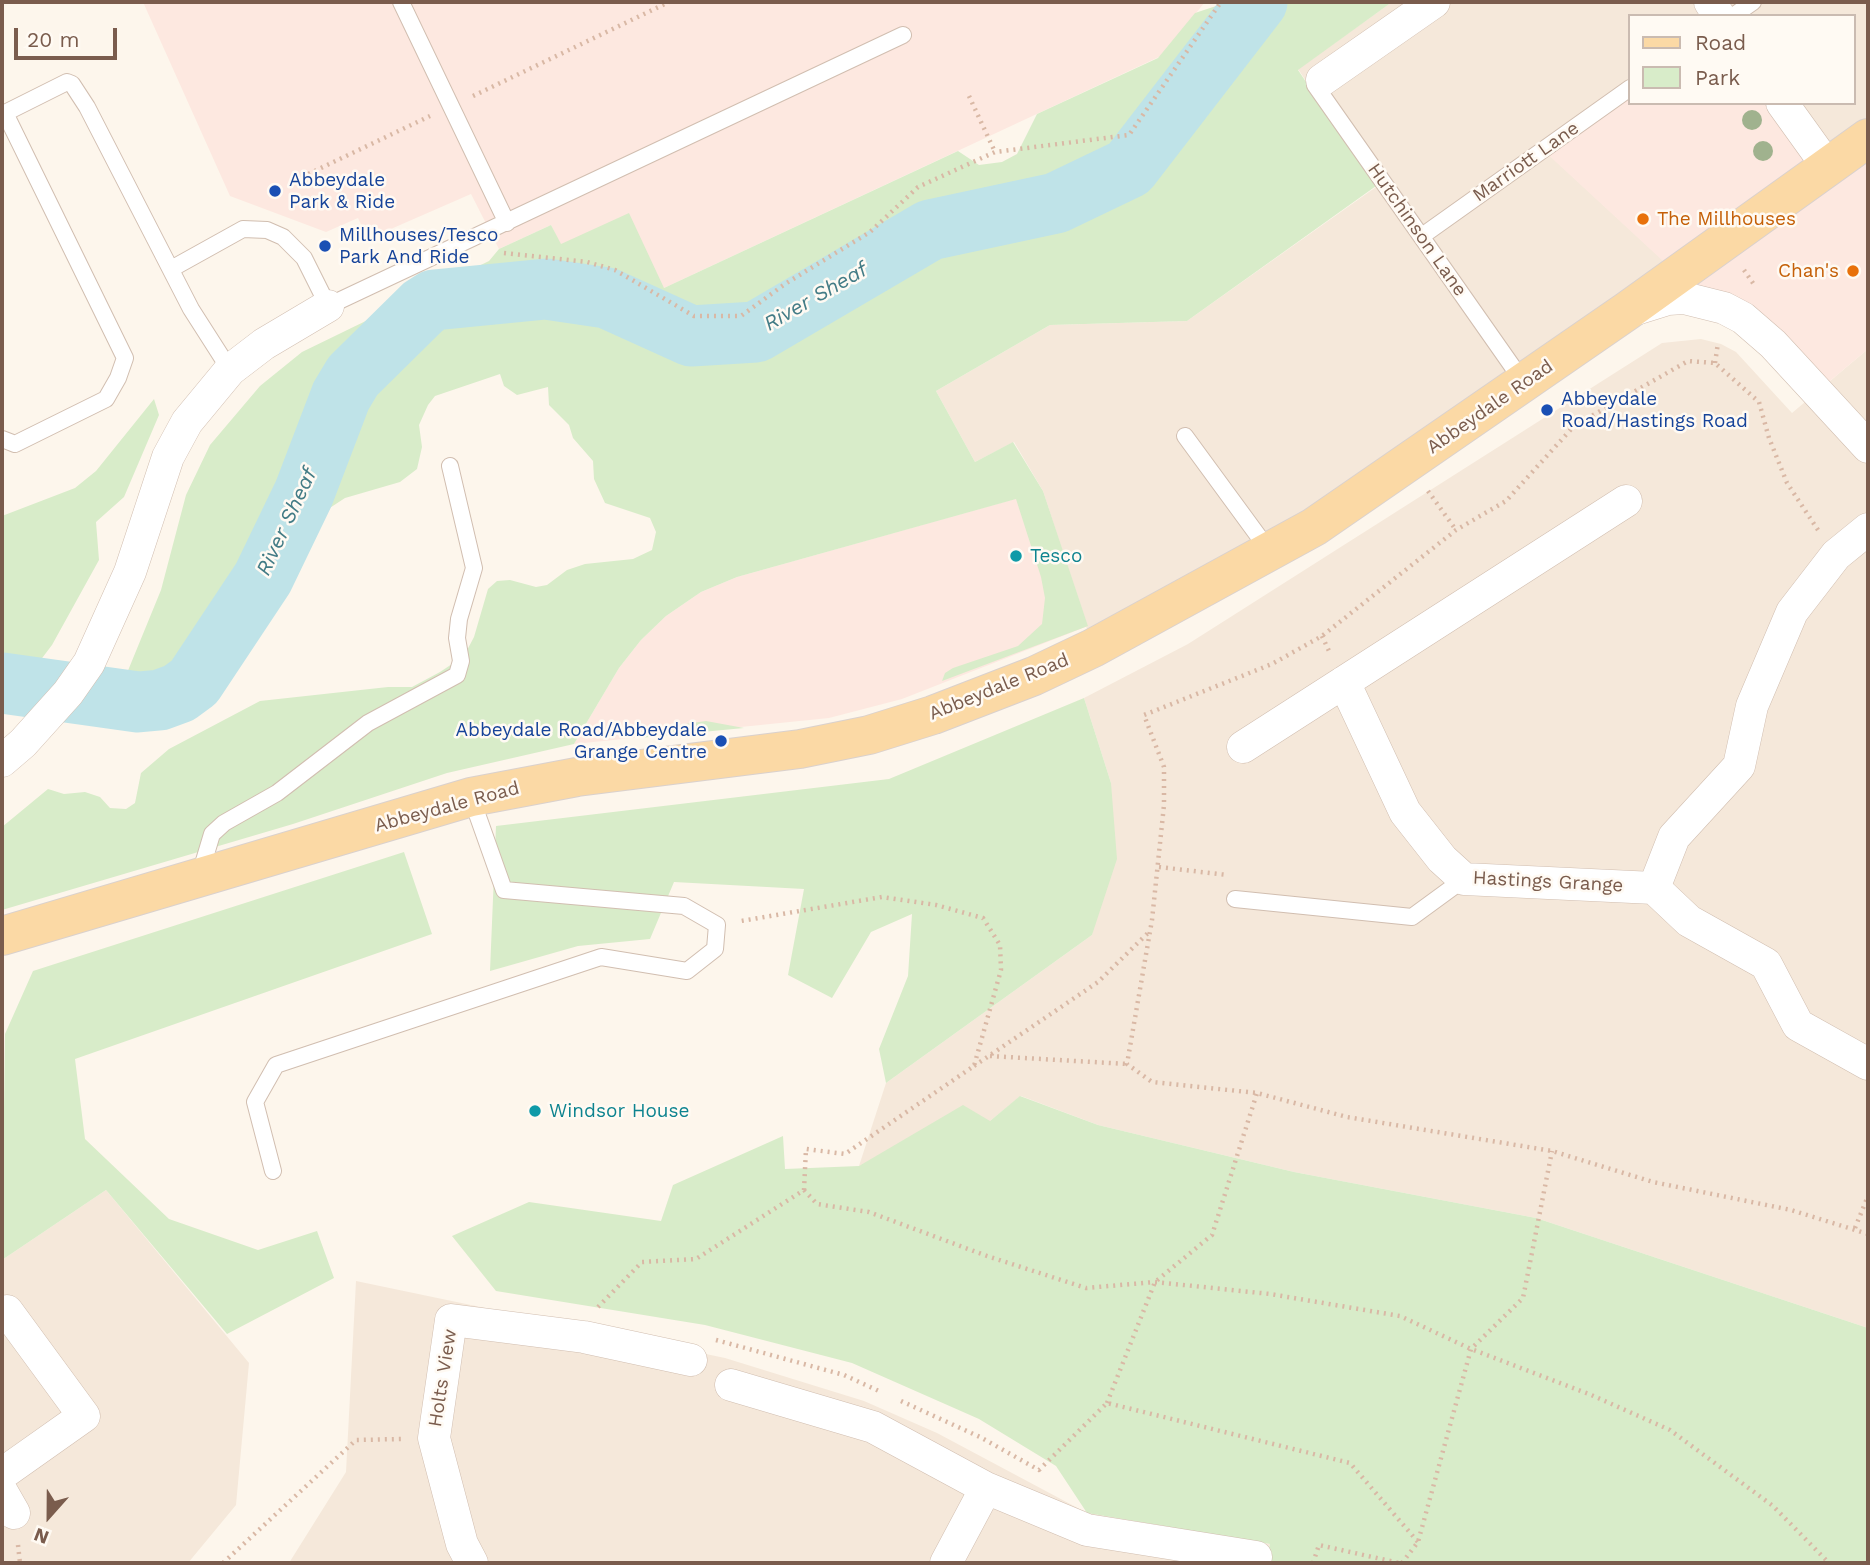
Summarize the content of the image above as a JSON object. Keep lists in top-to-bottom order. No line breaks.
{"streets":{"main road":["Abbeydale Road"],"street":["Hastings Grange","Holts View"],"lane":["Marriott Lane","Hutchinson Lane"]},"crossings":[["Marriott Lane","Hutchinson Lane"],["Hutchinson Lane","Abbeydale Road"]],"water":["River Sheaf"],"places":["Abbeydale Park & Ride","The Millhouses","Millhouses/Tesco Park And Ride","Chan's","Abbeydale Road/Hastings Road","Tesco","Abbeydale Road/Abbeydale Grange Centre","Windsor House"],"legend":["Road","Park"],"scale_bar":"20 m","north":"bottom"}
